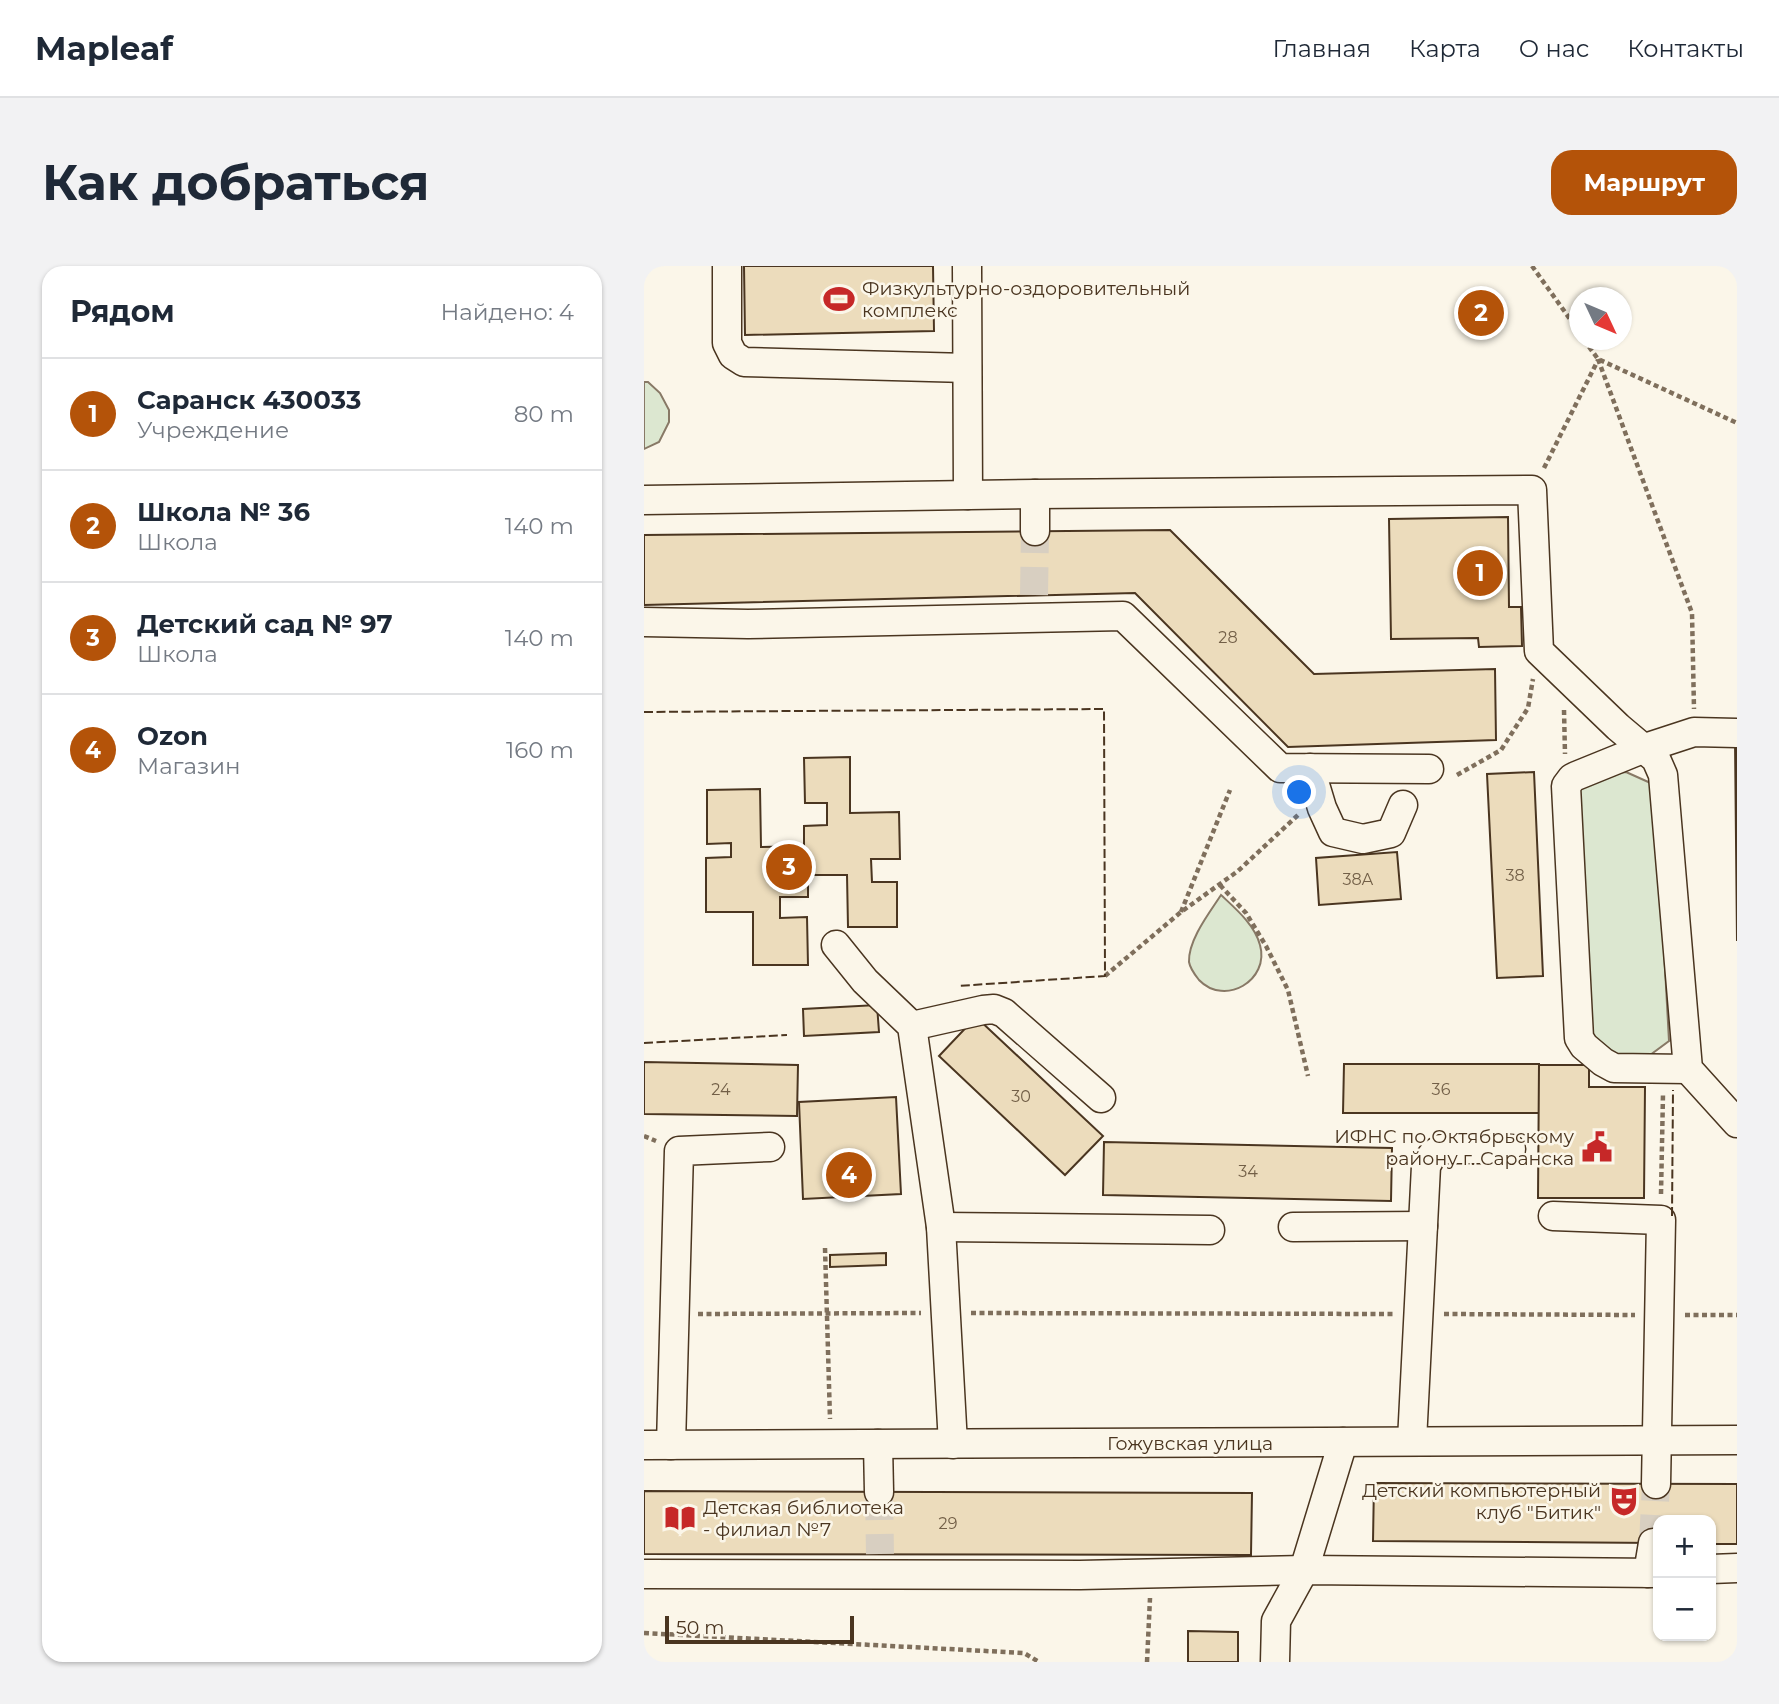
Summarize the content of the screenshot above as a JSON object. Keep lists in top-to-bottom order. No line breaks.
{"streets":{"street":["Гожувская улица"]},"places":{"sports":["Физкультурно-оздоровительный комплекс"],"public building":["ИФНС по Октябрьскому району г. Саранска"],"theatre":["Детский компьютерный клуб \"Битик\""],"library":["Детская библиотека - филиал №7"]},"house_numbers":["28","38","38А","24","36","30","34","29"],"scale_bar":"50 m","north":"bottom right","page":{"header":"Mapleaf","nav":["Главная","Карта","О нас","Контакты"],"buttons":"Маршрут","title":"Как добраться","heading":["Рядом","Найдено: 4"],"pins":["2","1","3","4"],"list":[{"mark":"1","name":"Саранск 430033","note":"Учреждение","value":"80 m"},{"mark":"2","name":"Школа № 36","note":"Школа","value":"140 m"},{"mark":"3","name":"Детский сад № 97","note":"Школа","value":"140 m"},{"mark":"4","name":"Ozon","note":"Магазин","value":"160 m"}],"map_buttons":["+","−"],"scale":"50 m"}}
